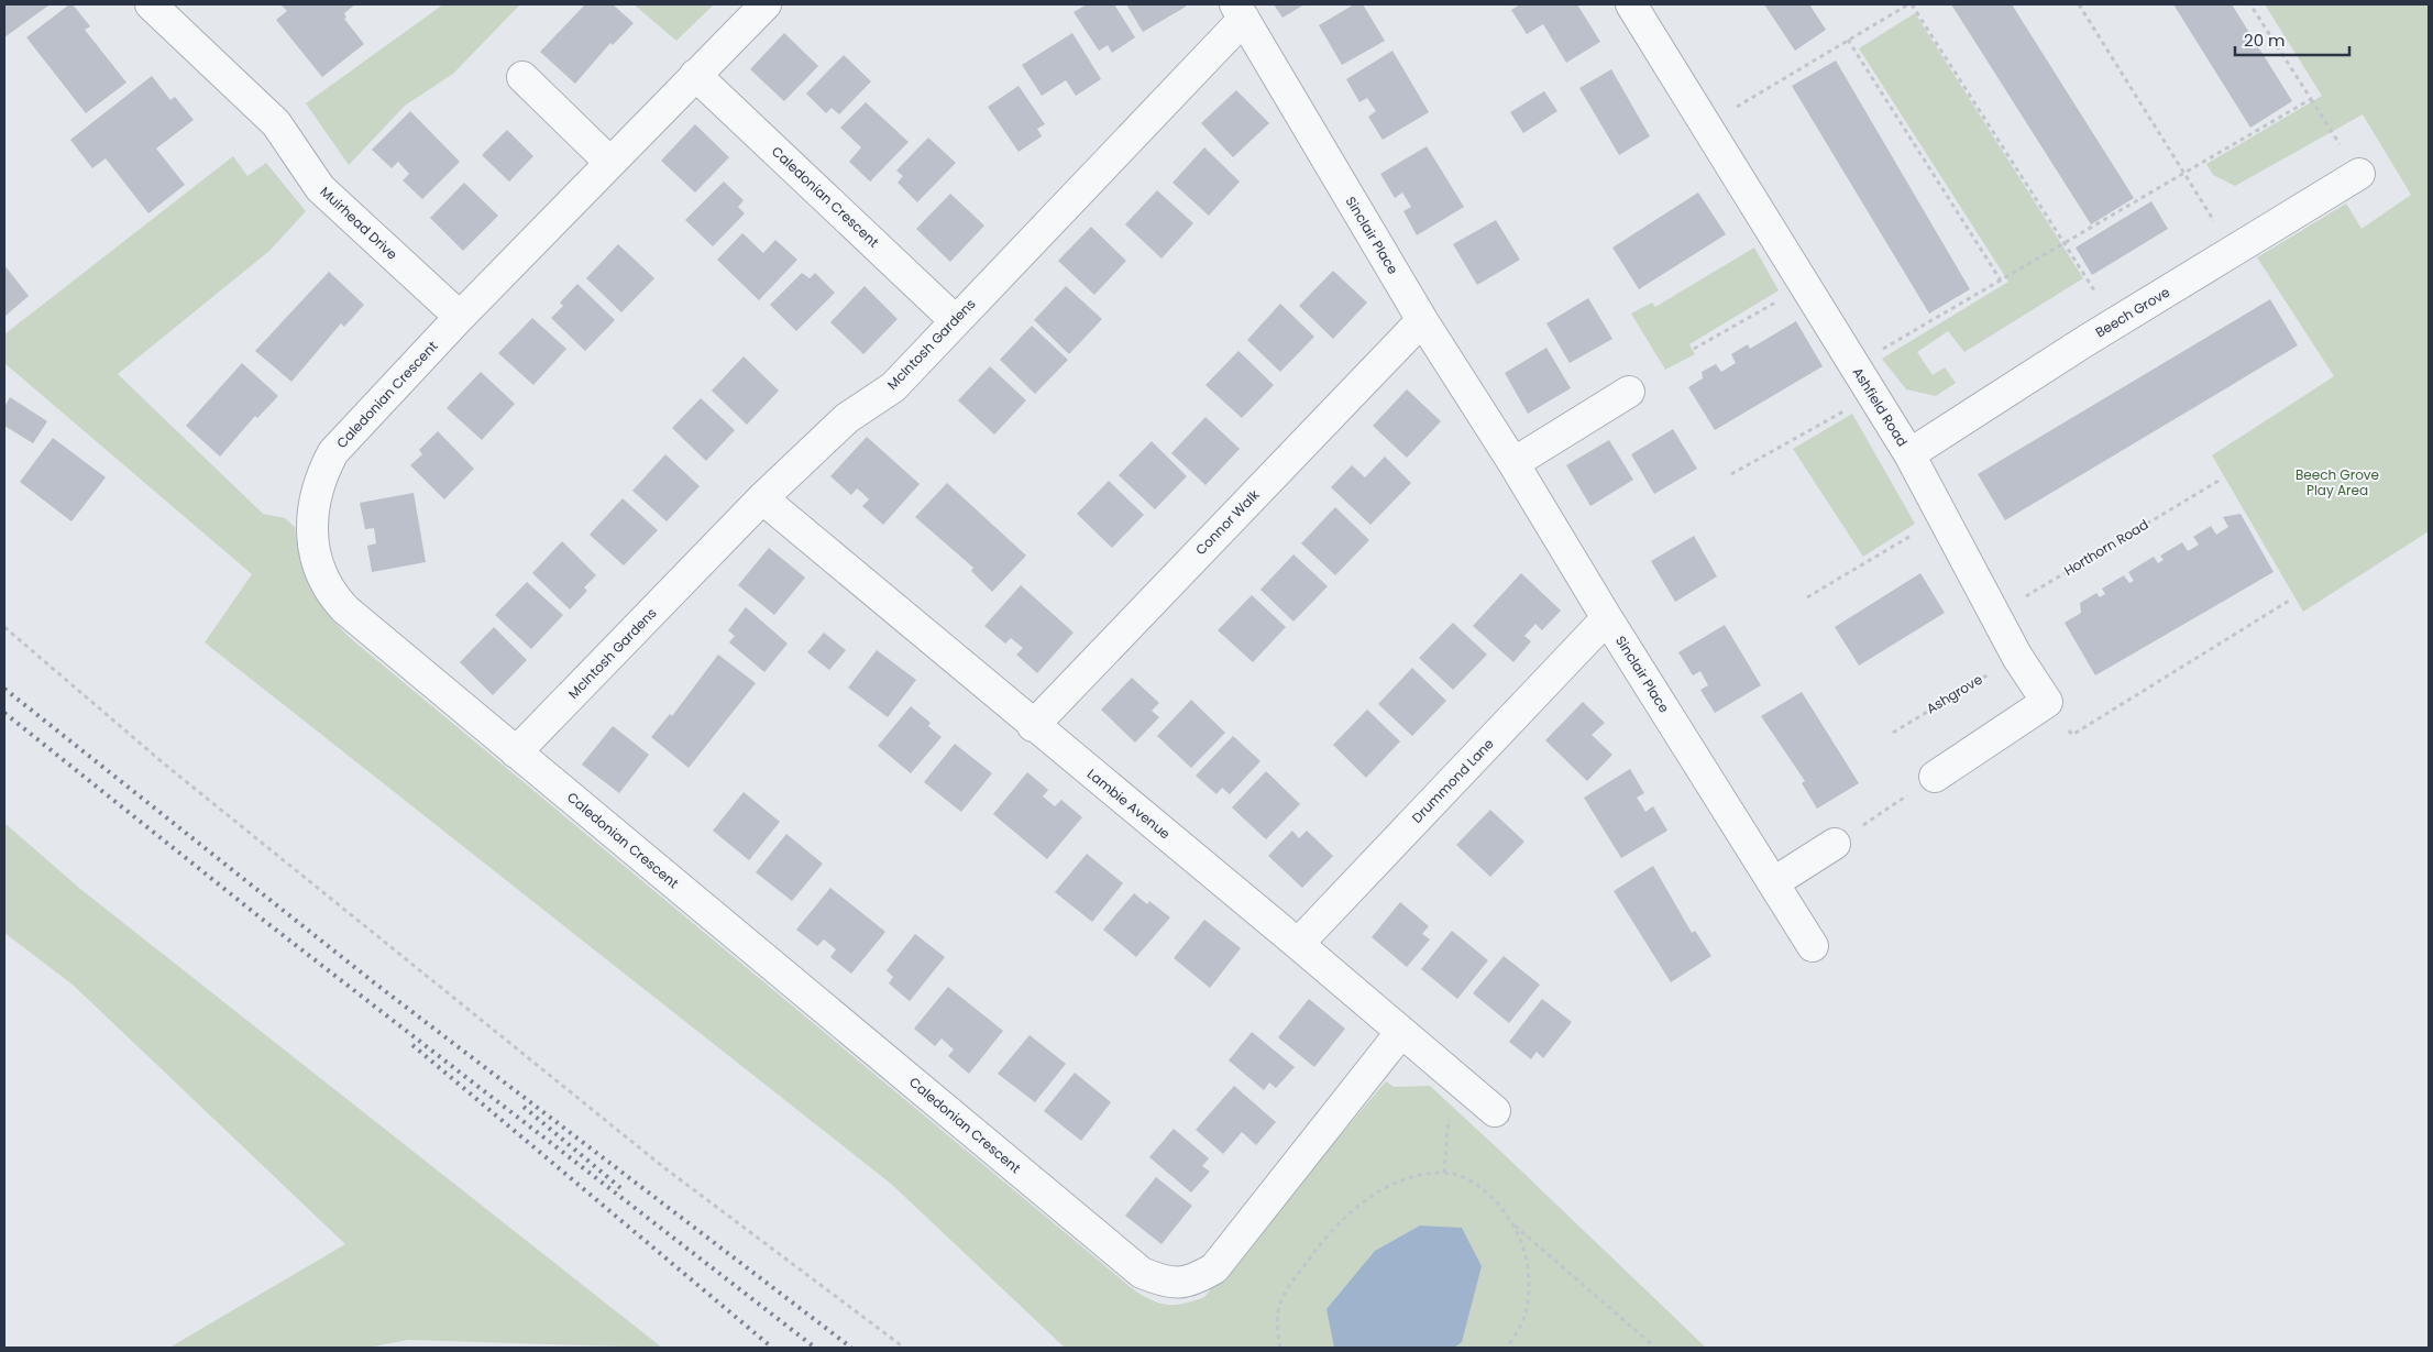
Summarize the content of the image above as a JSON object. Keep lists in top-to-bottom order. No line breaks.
{"streets":{"street":["Caledonian Crescent","Muirhead Drive","Sinclair Place","Beech Grove","McIntosh Gardens","Ashfield Road","Connor Walk","Drummond Lane","Lambie Avenue"],"path":["Horthorn Road","Ashgrove"]},"crossings":[["Caledonian Crescent","Muirhead Drive"],["Caledonian Crescent","McIntosh Gardens"],["Caledonian Crescent","Lambie Avenue"],["Sinclair Place","McIntosh Gardens"],["Sinclair Place","Connor Walk"],["Sinclair Place","Drummond Lane"],["Beech Grove","Ashfield Road"],["McIntosh Gardens","Lambie Avenue"],["Ashfield Road","Horthorn Road"],["Ashfield Road","Ashgrove"],["Connor Walk","Lambie Avenue"],["Drummond Lane","Lambie Avenue"]],"parks":["Beech Grove Play Area"],"scale_bar":"20 m"}
